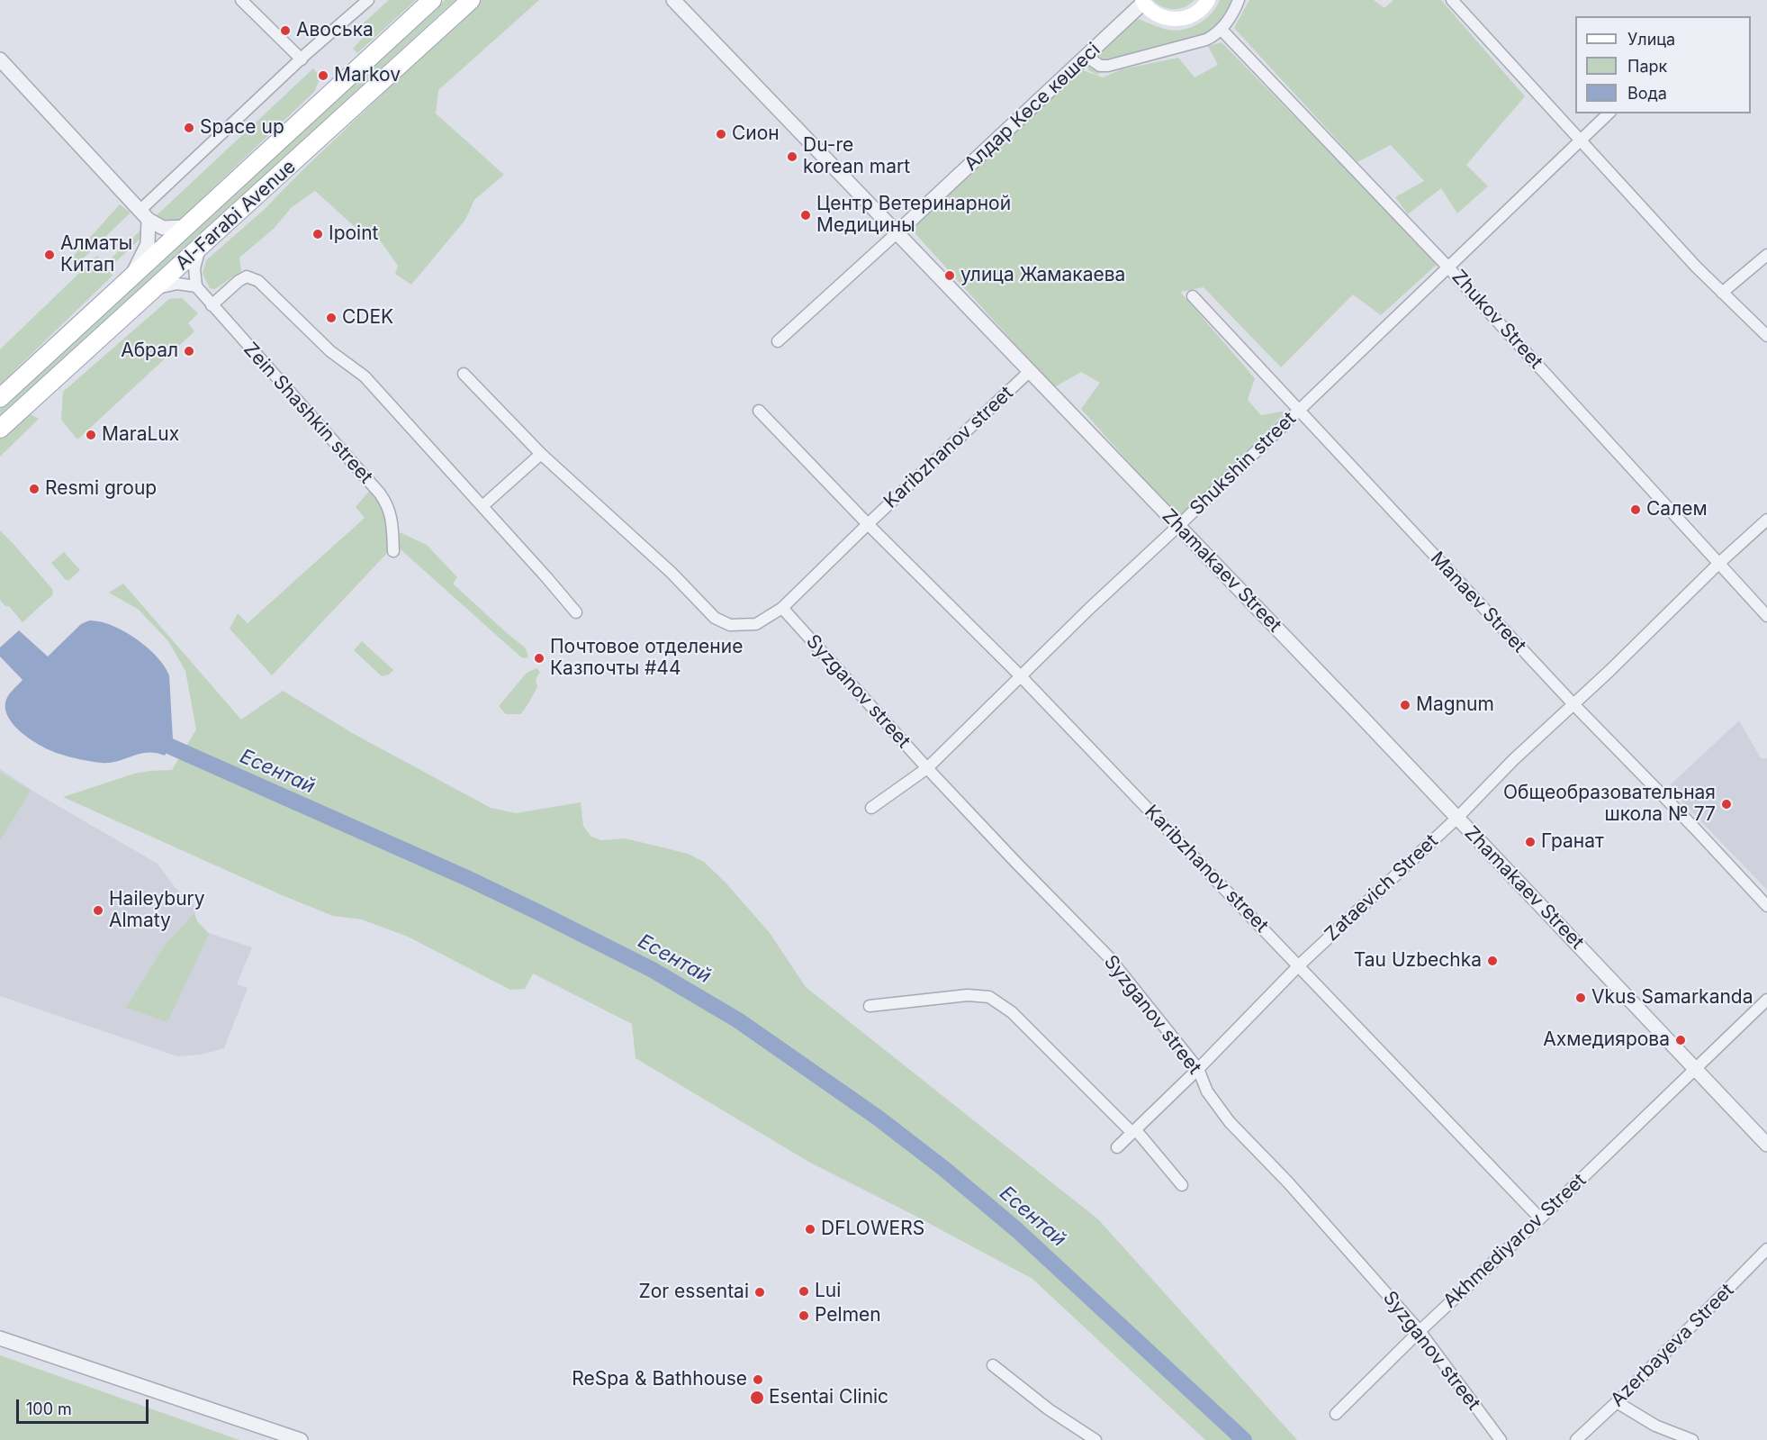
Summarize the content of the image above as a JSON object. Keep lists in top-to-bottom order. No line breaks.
{"streets":{"main road":["Al-Farabi Avenue"],"street":["Алдар Көсе көшесі","Zhukov Street","Zein Shashkin street","Karibzhanov street","Shukshin street","Zhamakaev Street","Manaev Street","Syzganov street","Zataevich Street","Akhmediyarov Street","Azerbayeva Street"]},"crossings":[["Алдар Көсе көшесі","Zhamakaev Street"],["Zhukov Street","Shukshin street"],["Zhukov Street","Zataevich Street"],["Karibzhanov street","Shukshin street"],["Karibzhanov street","Zhamakaev Street"],["Karibzhanov street","Syzganov street"],["Karibzhanov street","Zataevich Street"],["Karibzhanov street","Akhmediyarov Street"],["Shukshin street","Zhamakaev Street"],["Shukshin street","Manaev Street"],["Shukshin street","Syzganov street"],["Zhamakaev Street","Zataevich Street"],["Zhamakaev Street","Akhmediyarov Street"],["Manaev Street","Zataevich Street"],["Syzganov street","Zataevich Street"],["Syzganov street","Akhmediyarov Street"]],"water":["Есентай"],"places":["Авоська","Markov","Space up","Сион","Du-re korean mart","Центр Ветеринарной Медицины","Ipoint","Алматы Китап","улица Жамакаева","CDEK","Абрал","MaraLux","Resmi group","Салем","Почтовое отделение Казпочты #44","Magnum","Общеобразовательная школа № 77","Гранат","Haileybury Almaty","Tau Uzbechka","Vkus Samarkanda","Ахмедиярова","DFLOWERS","Lui","Zor essentai","Pelmen","ReSpa & Bathhouse","Esentai Clinic"],"legend":["Улица","Парк","Вода"],"scale_bar":"100 m"}
